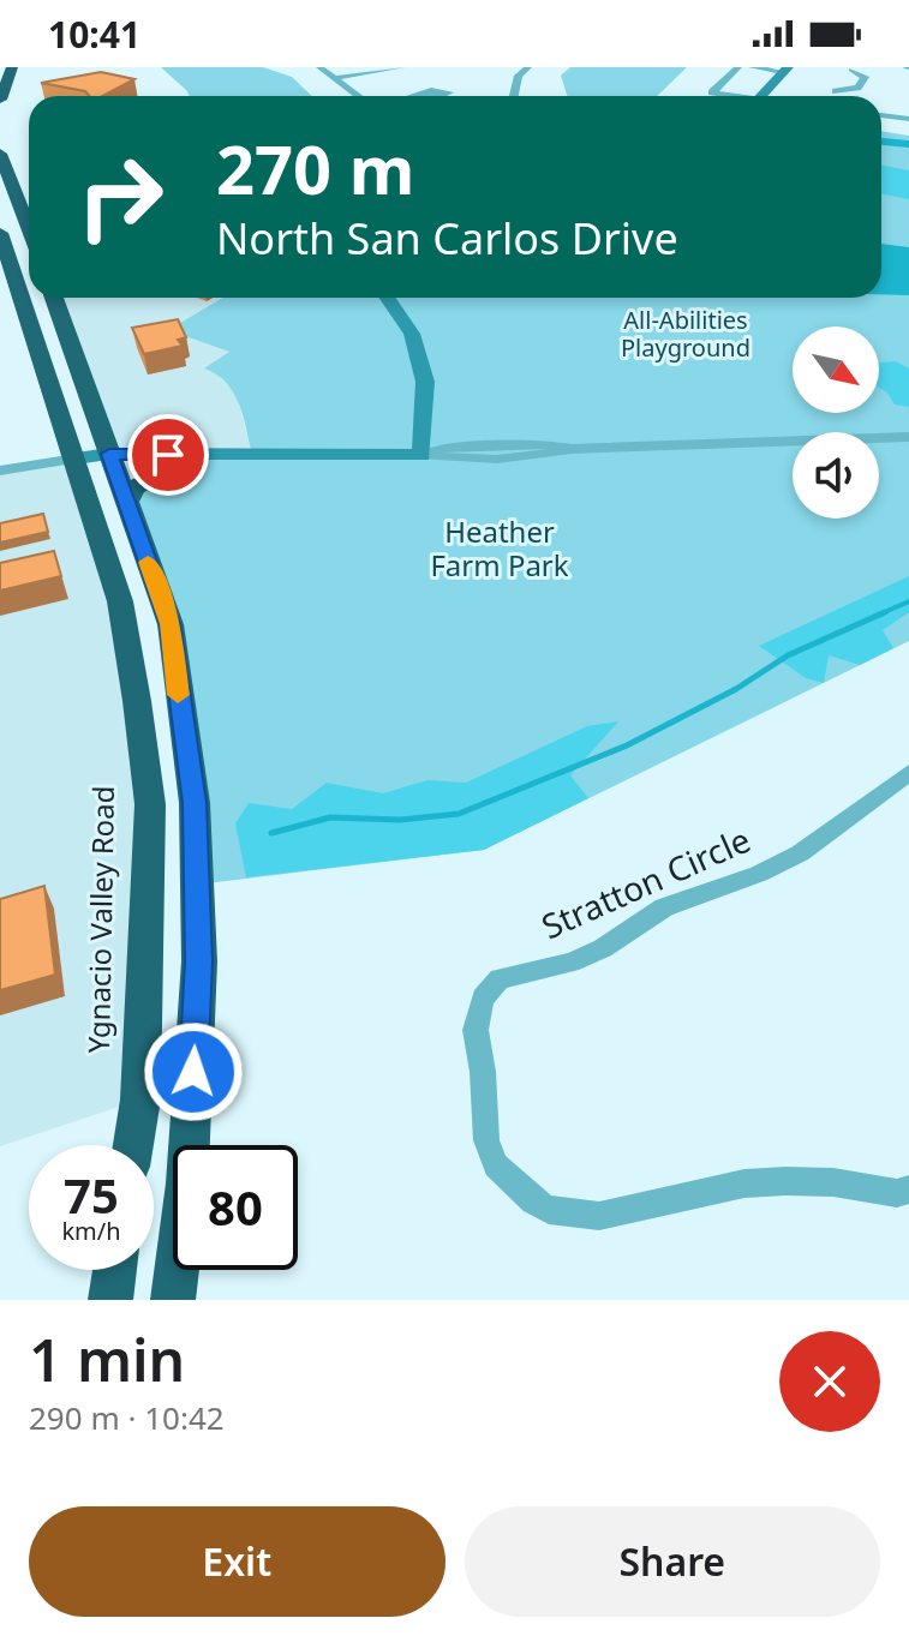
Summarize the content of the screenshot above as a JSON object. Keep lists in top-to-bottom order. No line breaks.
{"streets":{"highway":["Ygnacio Valley Road"],"street":["Stratton Circle"]},"parks":["All-Abilities Playground","Heather Farm Park"],"north":"bottom right","page":{"status":"10:41","turn":["270 m","North San Carlos Drive"],"speed":"75 km/h","limit":"80","heading":["1 min","290 m · 10:42"],"buttons":["Exit","Share"]}}
